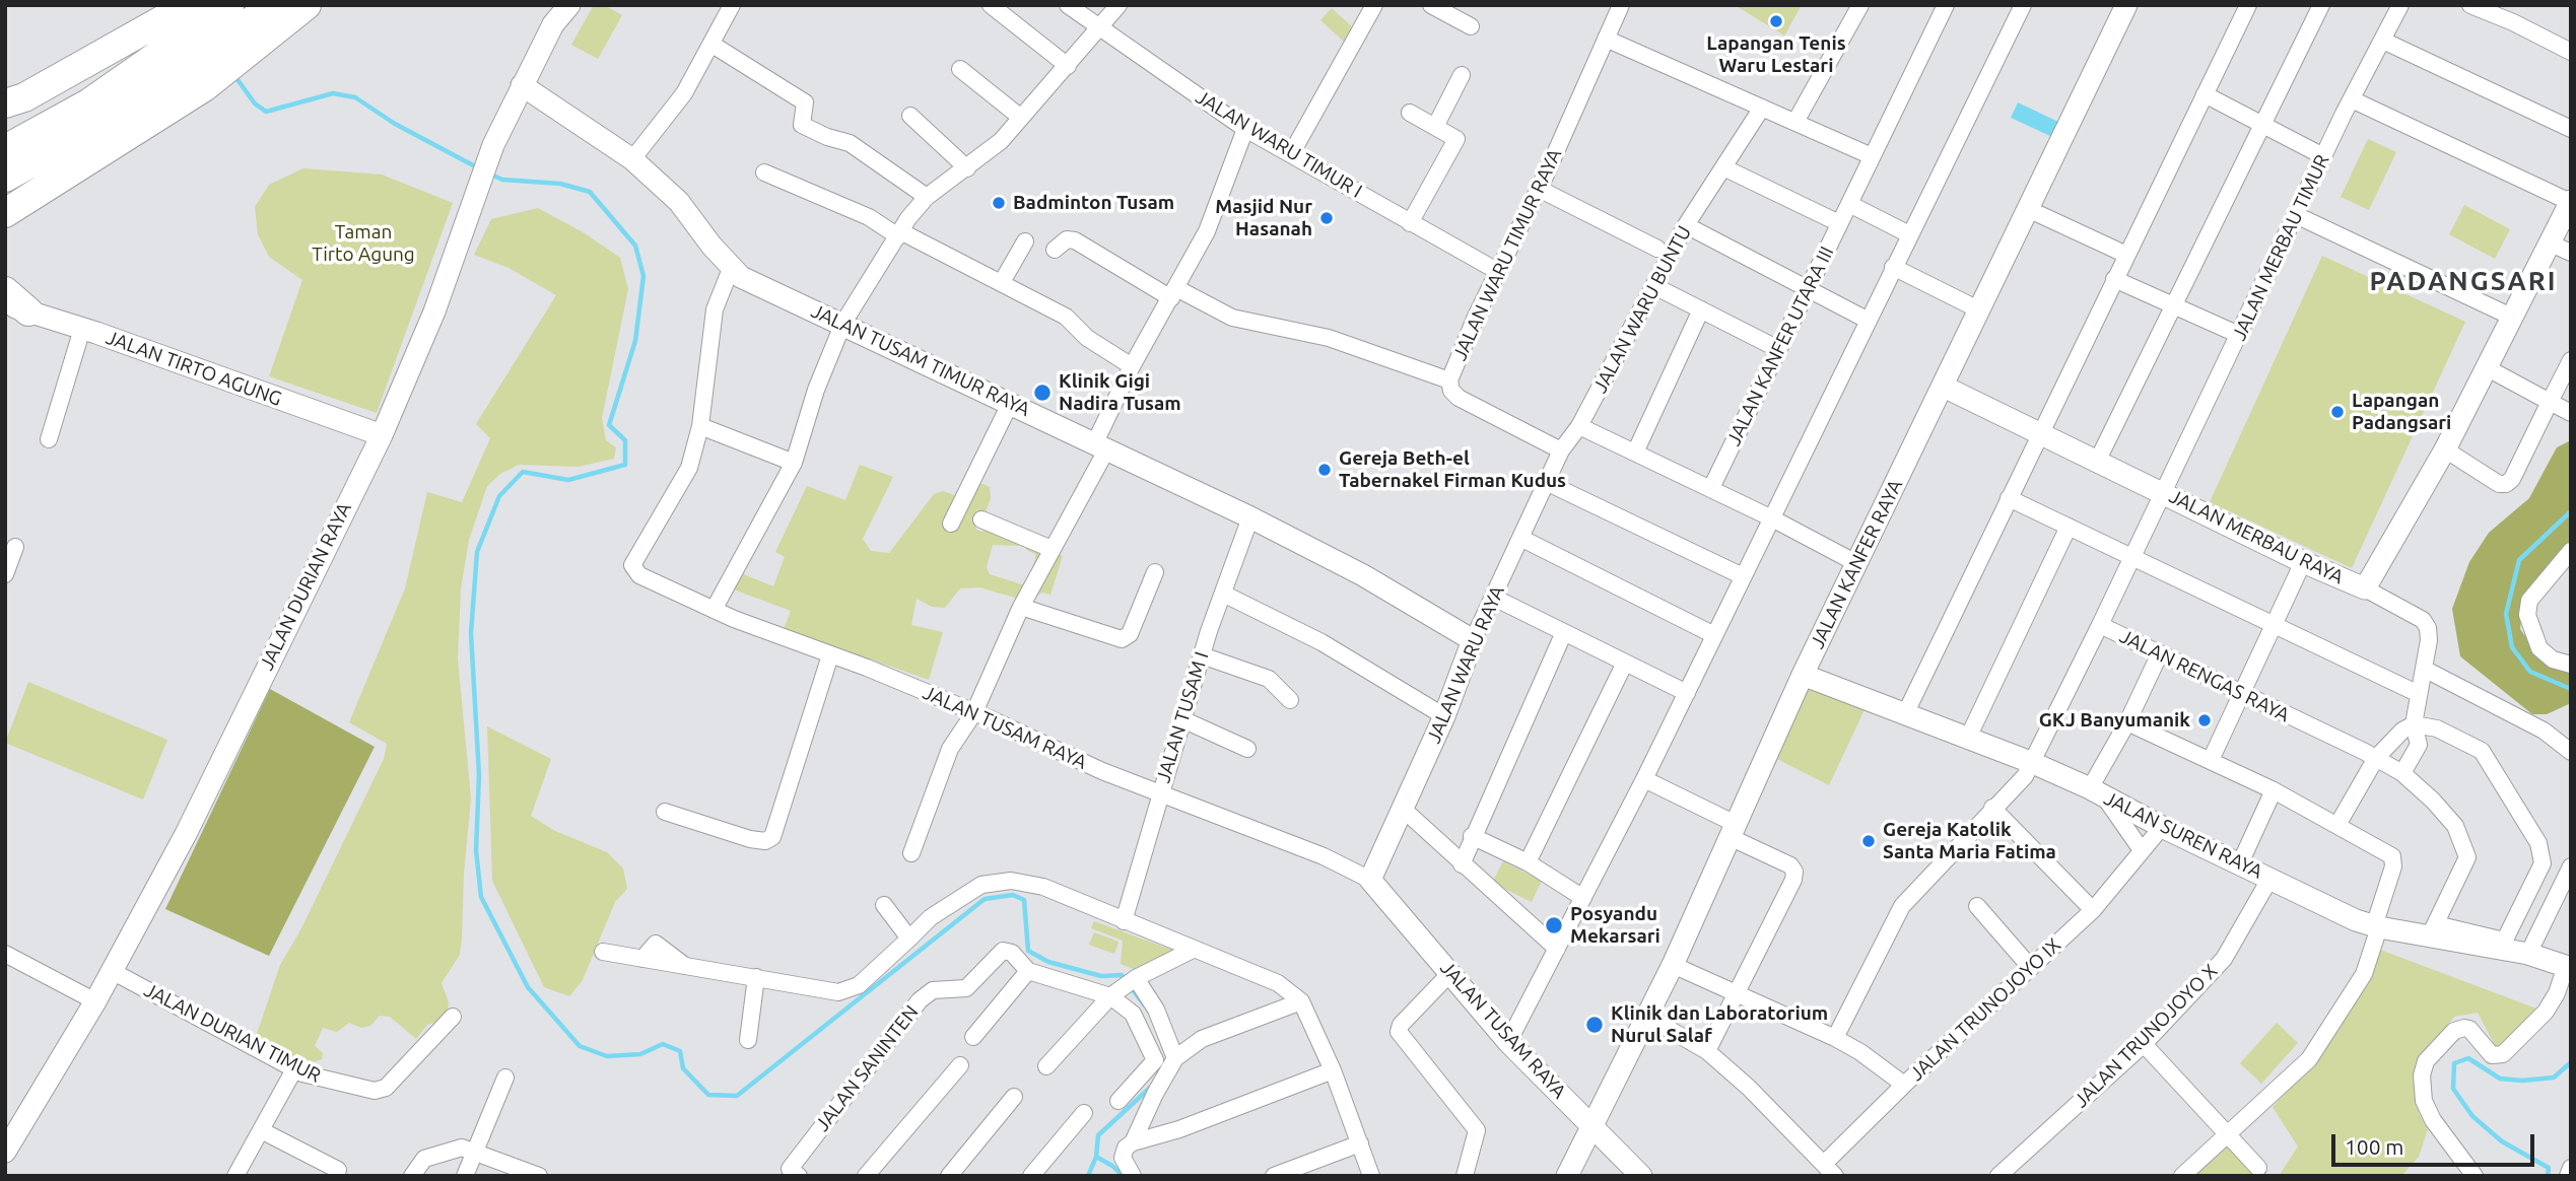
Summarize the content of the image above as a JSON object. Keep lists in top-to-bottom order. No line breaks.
{"streets":{"main road":["JALAN TUSAM TIMUR RAYA","JALAN TIRTO AGUNG","JALAN MERBAU RAYA","JALAN KANFER RAYA","JALAN DURIAN RAYA","JALAN WARU RAYA","JALAN TUSAM RAYA","JALAN SUREN RAYA"],"street":["JALAN WARU TIMUR I","JALAN MERBAU TIMUR","JALAN WARU TIMUR RAYA","JALAN WARU BUNTU","JALAN KANFER UTARA III","JALAN RENGAS RAYA","JALAN TUSAM I","JALAN TRUNOJOYO IX","JALAN DURIAN TIMUR","JALAN TRUNOJOYO X","JALAN SANINTEN"]},"crossings":[["JALAN WARU TIMUR I","JALAN WARU TIMUR RAYA"],["JALAN MERBAU TIMUR","JALAN MERBAU RAYA"],["JALAN MERBAU TIMUR","JALAN RENGAS RAYA"],["JALAN WARU TIMUR RAYA","JALAN WARU BUNTU"],["JALAN WARU TIMUR RAYA","JALAN WARU RAYA"],["JALAN WARU BUNTU","JALAN WARU RAYA"],["JALAN TUSAM TIMUR RAYA","JALAN DURIAN RAYA"],["JALAN TUSAM TIMUR RAYA","JALAN WARU RAYA"],["JALAN TUSAM TIMUR RAYA","JALAN TUSAM I"],["JALAN TUSAM TIMUR RAYA","JALAN TUSAM RAYA"],["JALAN TIRTO AGUNG","JALAN DURIAN RAYA"],["JALAN MERBAU RAYA","JALAN KANFER RAYA"],["JALAN MERBAU RAYA","JALAN RENGAS RAYA"],["JALAN KANFER RAYA","JALAN TUSAM RAYA"],["JALAN KANFER RAYA","JALAN SUREN RAYA"],["JALAN DURIAN RAYA","JALAN DURIAN TIMUR"],["JALAN WARU RAYA","JALAN TUSAM RAYA"],["JALAN RENGAS RAYA","JALAN SUREN RAYA"],["JALAN TUSAM I","JALAN TUSAM RAYA"],["JALAN SUREN RAYA","JALAN TRUNOJOYO IX"],["JALAN SUREN RAYA","JALAN TRUNOJOYO X"]],"districts":["PADANGSARI"],"parks":["Taman Tirto Agung"],"places":["Lapangan Tenis Waru Lestari","Badminton Tusam","Masjid Nur Hasanah","Klinik Gigi Nadira Tusam","Lapangan Padangsari","Gereja Beth-el Tabernakel Firman Kudus","GKJ Banyumanik","Gereja Katolik Santa Maria Fatima","Posyandu Mekarsari","Klinik dan Laboratorium Nurul Salaf"],"scale_bar":"100 m"}
